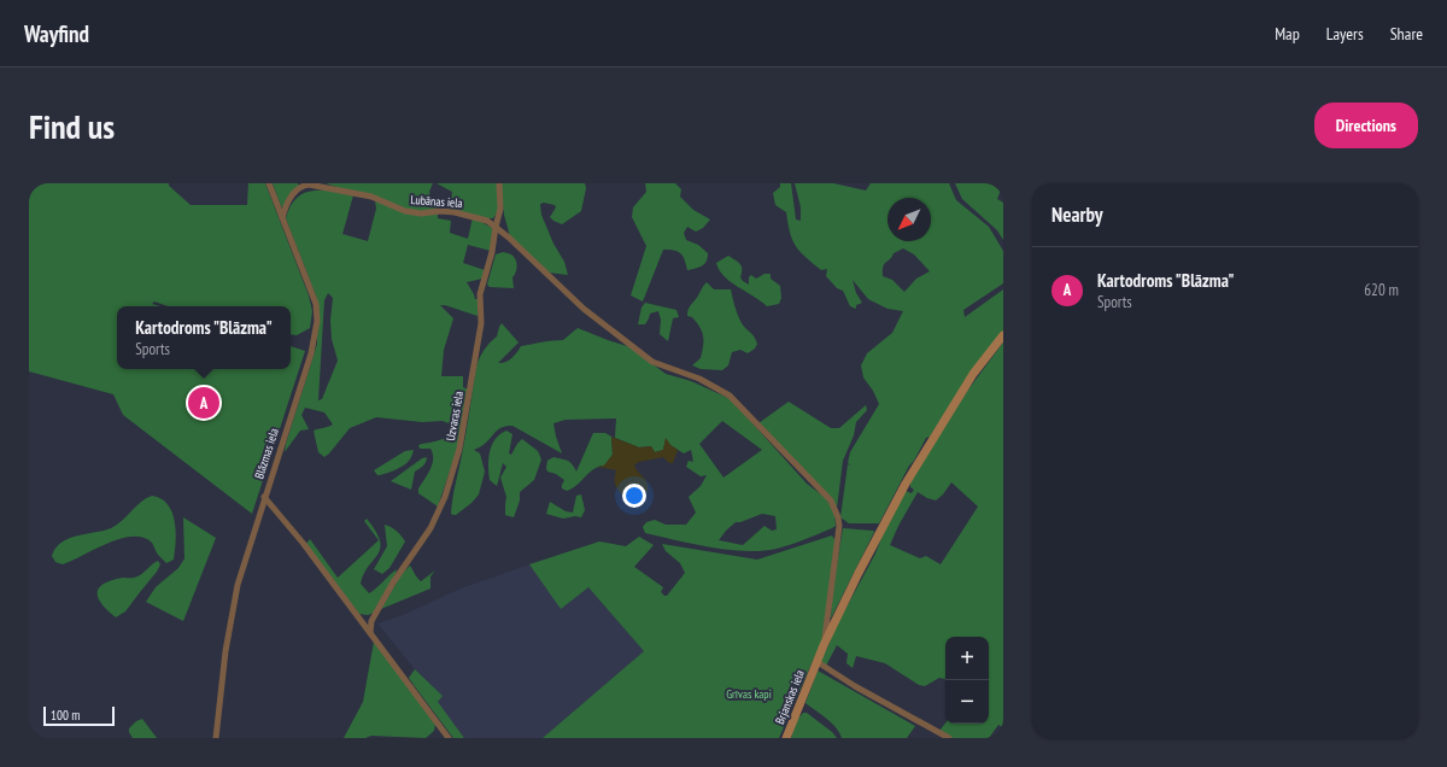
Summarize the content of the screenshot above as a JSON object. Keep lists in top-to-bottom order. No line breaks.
{"streets":{"main road":["Brjanskas iela"],"street":["Lubānas iela","Uzvaras iela","Blāzmas iela"]},"crossings":[["Lubānas iela","Uzvaras iela"],["Lubānas iela","Blāzmas iela"],["Lubānas iela","Brjanskas iela"]],"parks":["Grīvas kapi"],"scale_bar":"100 m","north":"bottom left","page":{"header":"Wayfind","nav":["Map","Layers","Share"],"buttons":"Directions","title":"Find us","heading":"Nearby","list":[{"mark":"A","name":"Kartodroms \"Blāzma\"","note":"Sports","value":"620 m"}],"popup":["Kartodroms \"Blāzma\"","Sports"],"pins":"A","map_buttons":["+","−"],"scale":"100 m"}}
